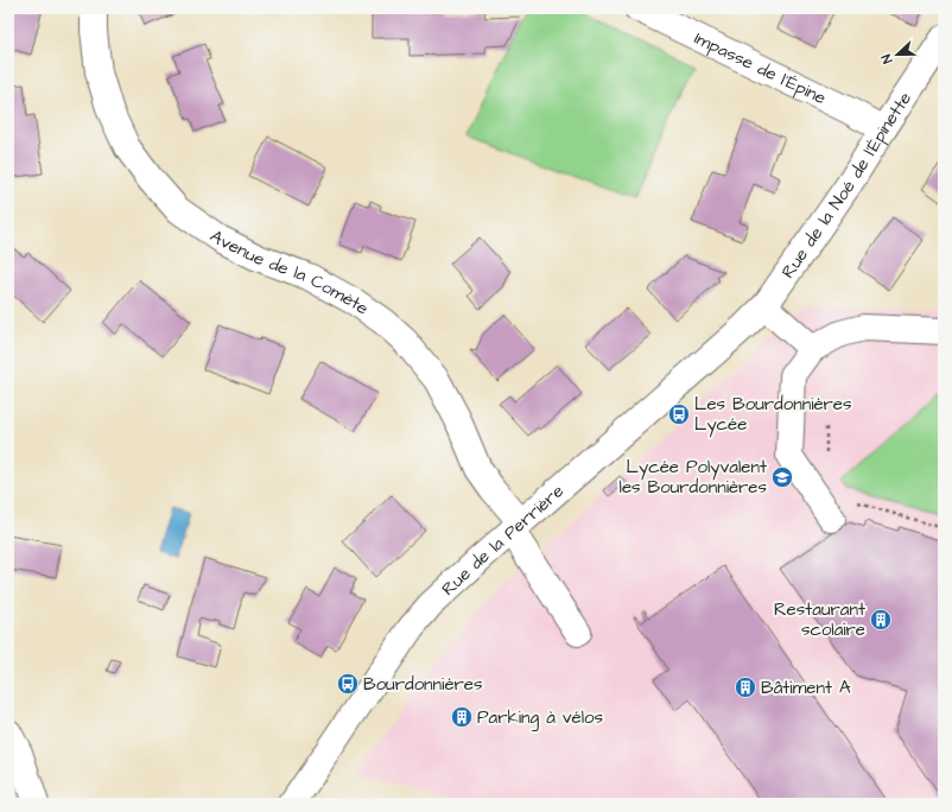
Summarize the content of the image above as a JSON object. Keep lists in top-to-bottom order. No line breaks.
{"streets":{"street":["Impasse de l'Épine","Rue de la Noé de l'Épinette","Avenue de la Comète","Rue de la Perrière"]},"crossings":[["Impasse de l'Épine","Rue de la Noé de l'Épinette"],["Rue de la Noé de l'Épinette","Rue de la Perrière"],["Avenue de la Comète","Rue de la Perrière"]],"places":{"bus stop":["Les Bourdonnières Lycée","Bourdonnières"],"school or university":["Lycée Polyvalent les Bourdonnières"],"building":["Restaurant scolaire","Bâtiment A","Parking à vélos"]},"north":"left"}
